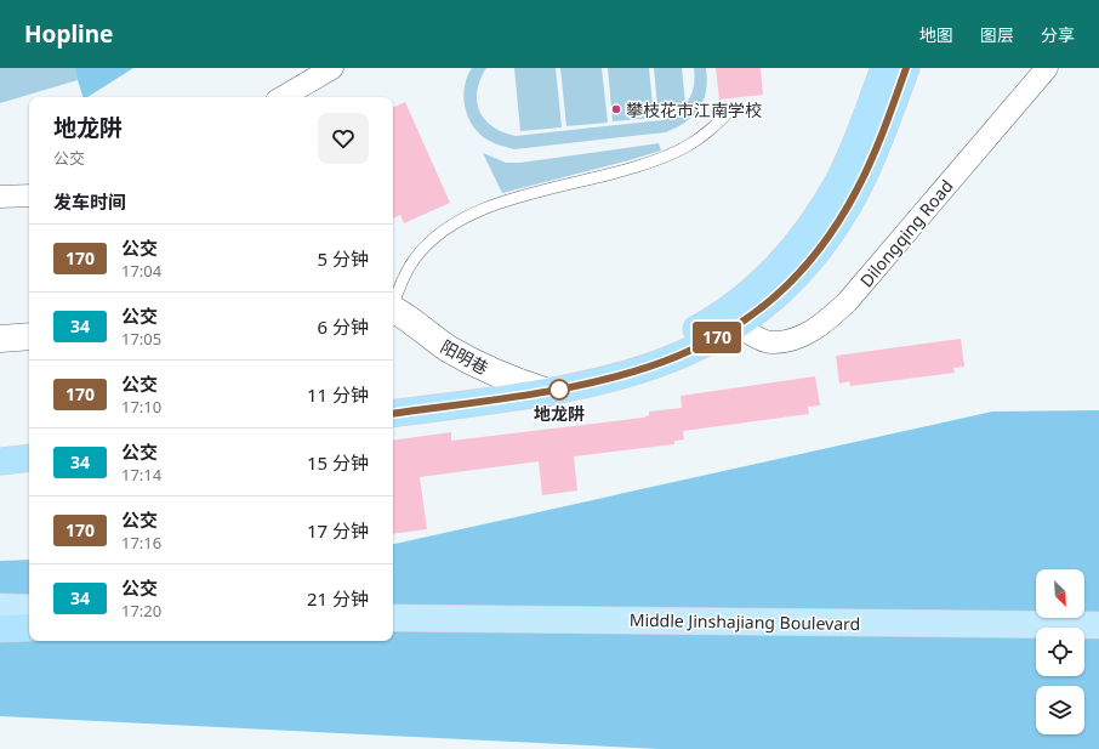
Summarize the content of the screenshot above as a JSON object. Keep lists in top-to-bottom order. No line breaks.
{"streets":{"main road":["Middle Jinshajiang Boulevard"],"street":["Dilongqing Road","阳明巷"]},"places":["攀枝花市江南学校","地龙阱"],"lines":["bus line 170"],"north":"bottom right","page":{"header":"Hopline","nav":["地图","图层","分享"],"on_map":"170","heading":[["地龙阱","公交"],"发车时间"],"list":[{"mark":"170","name":"公交","note":"17:04","value":"5 分钟"},{"mark":"34","name":"公交","note":"17:05","value":"6 分钟"},{"mark":"170","name":"公交","note":"17:10","value":"11 分钟"},{"mark":"34","name":"公交","note":"17:14","value":"15 分钟"},{"mark":"170","name":"公交","note":"17:16","value":"17 分钟"},{"mark":"34","name":"公交","note":"17:20","value":"21 分钟"}]}}
